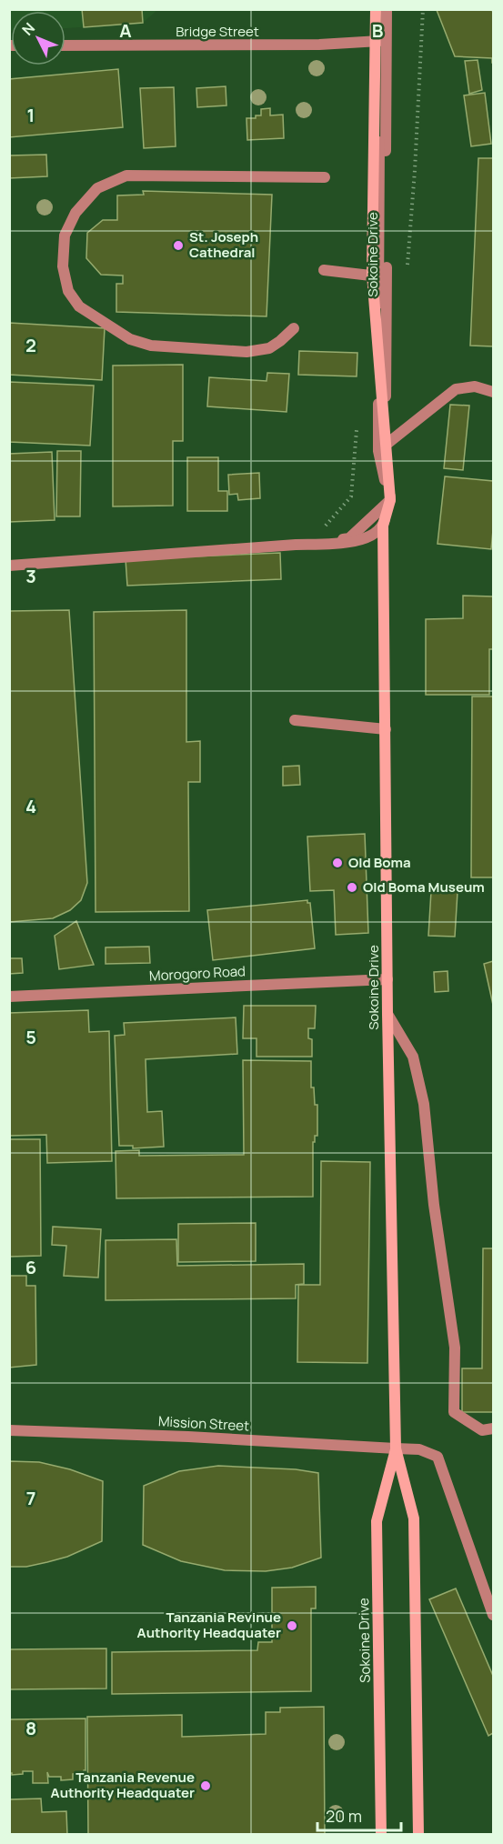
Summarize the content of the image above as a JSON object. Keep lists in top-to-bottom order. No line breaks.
{"streets":{"street":["Bridge Street","Sokoine Drive","Morogoro Road","Mission Street"]},"crossings":[["Bridge Street","Sokoine Drive"],["Sokoine Drive","Morogoro Road"],["Sokoine Drive","Mission Street"]],"places":["St. Joseph Cathedral","Old Boma","Old Boma Museum","Tanzania Revinue Authority Headquater","Tanzania Revenue Authority Headquater"],"scale_bar":"20 m","north":"top left","grid":{"columns":["A","B"],"rows":["1","2","3","4","5","6","7","8"]}}
